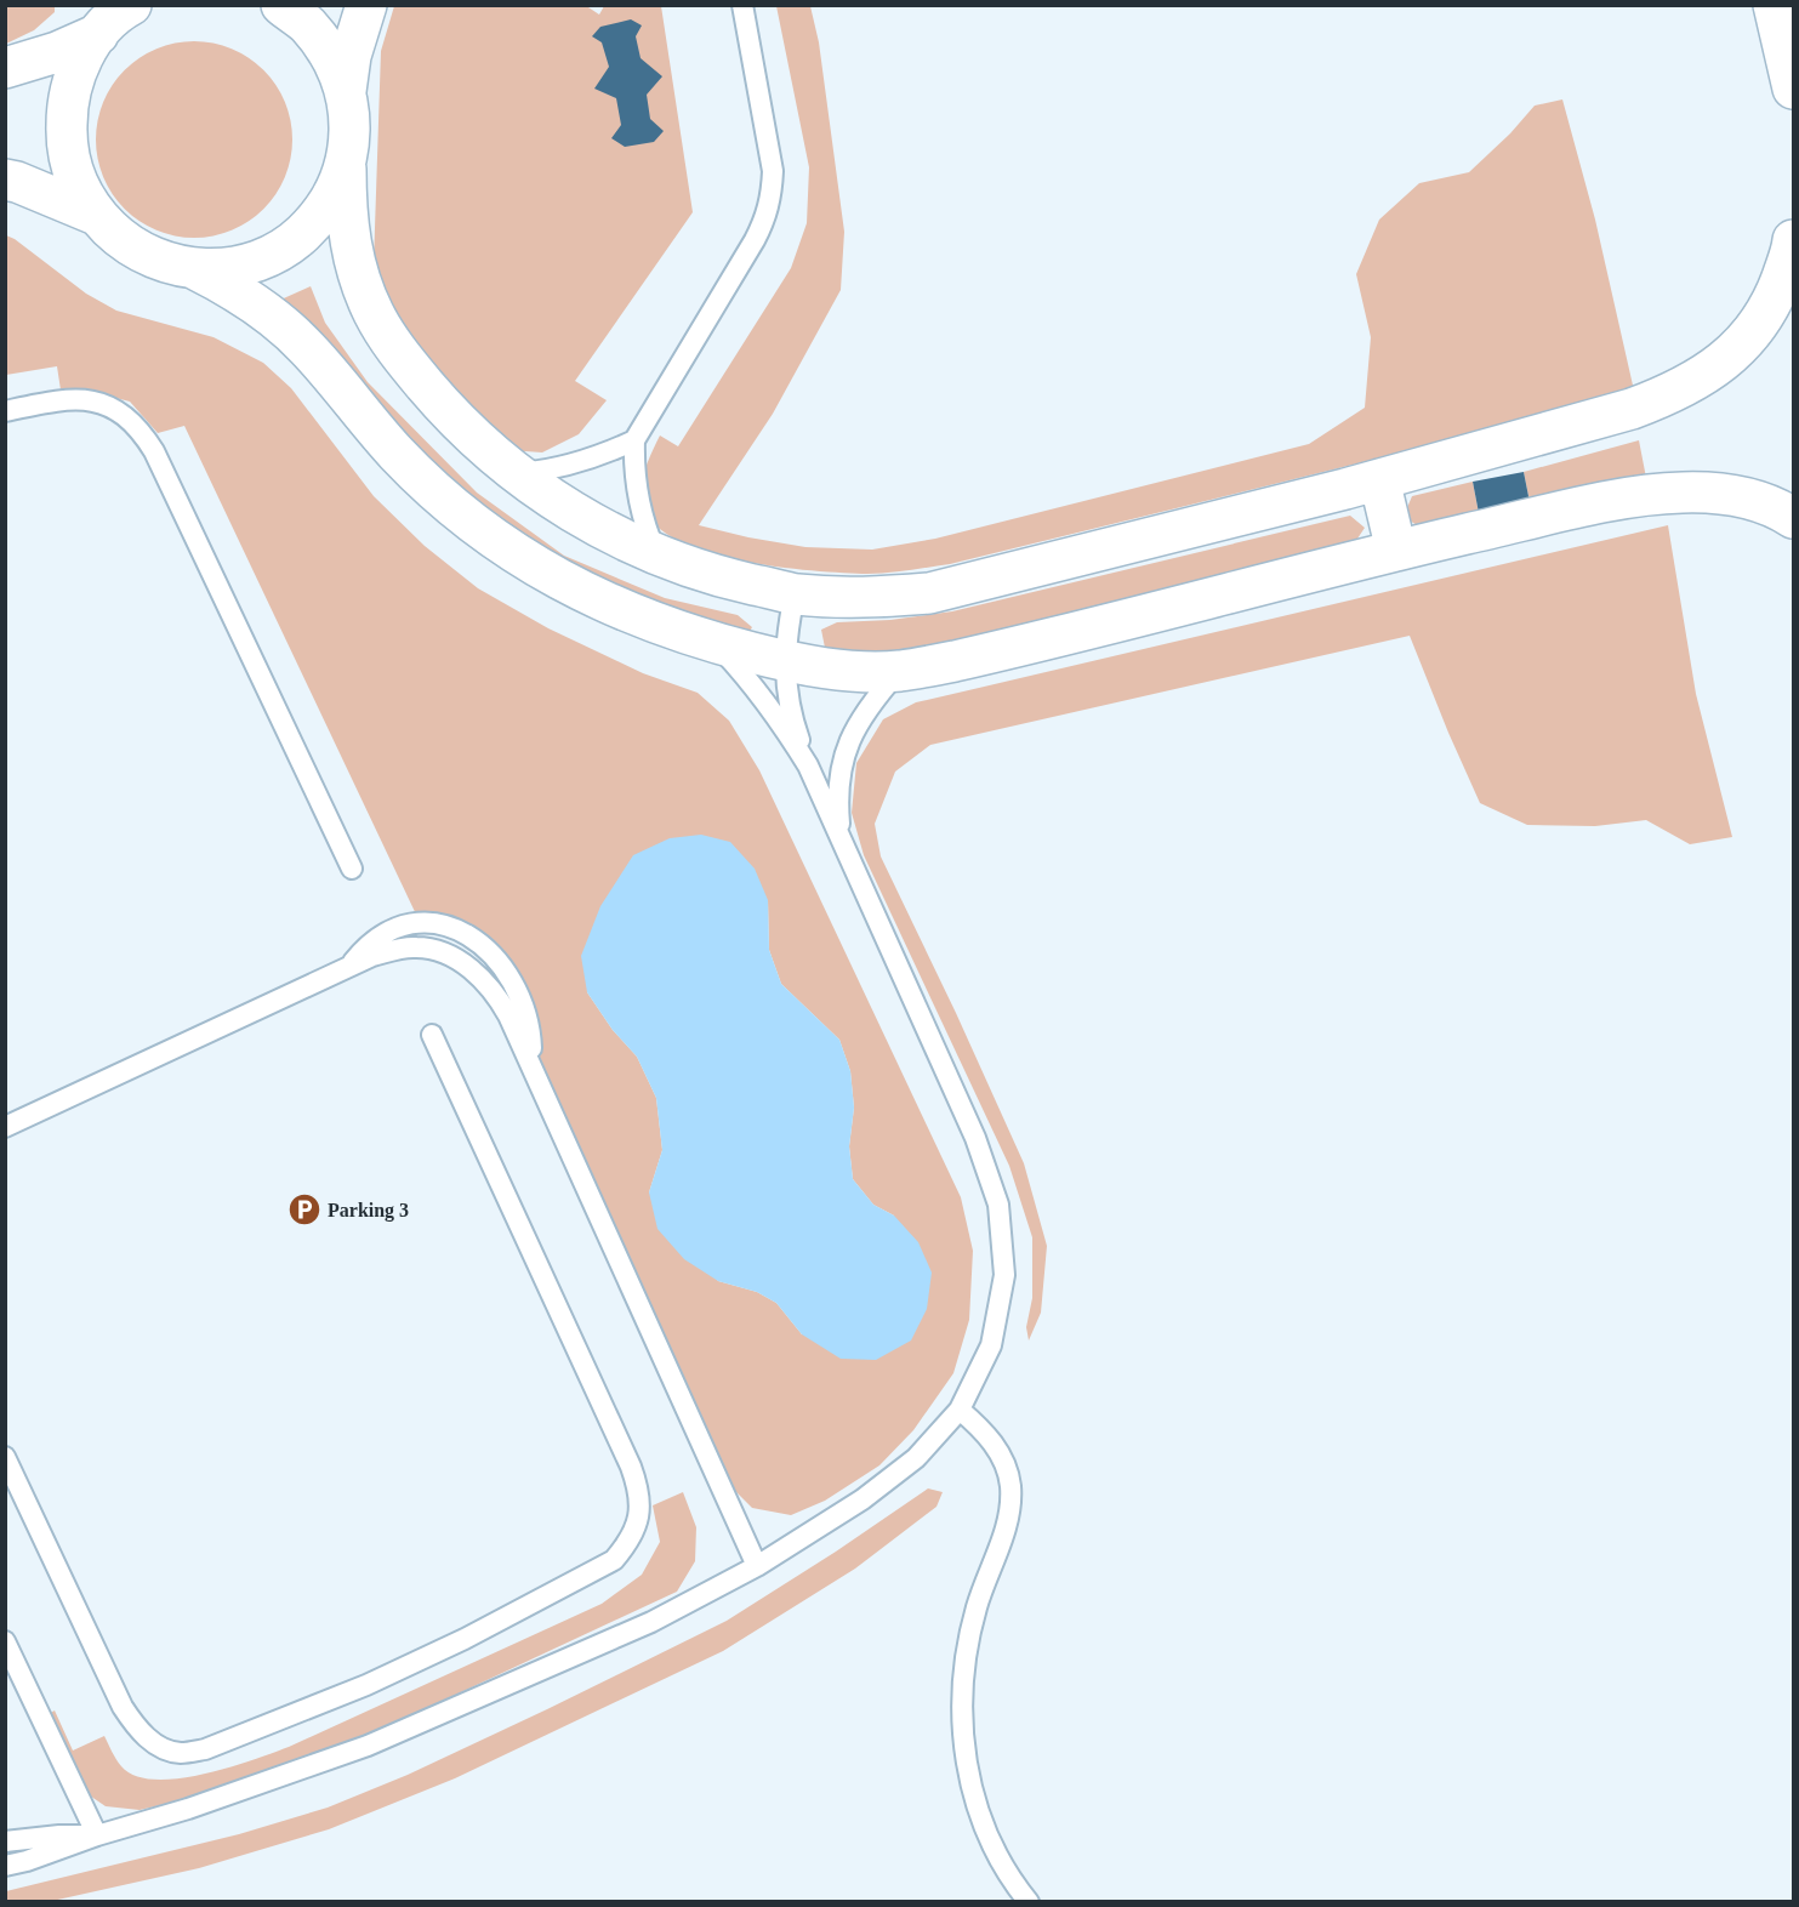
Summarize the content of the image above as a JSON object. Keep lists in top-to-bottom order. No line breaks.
{"places":{"parking":["Parking 3"]}}
